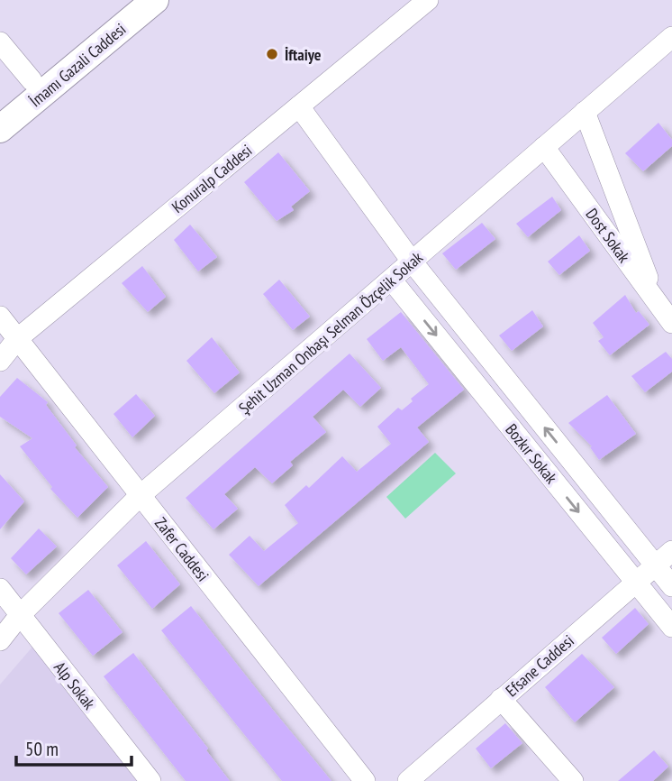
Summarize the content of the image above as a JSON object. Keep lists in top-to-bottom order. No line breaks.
{"streets":{"main road":["İmamı Gazali Caddesi"],"street":["Konuralp Caddesi","Dost Sokak","Şehit Uzman Onbaşı Selman Özçelik Sokak","Bozkır Sokak","Zafer Caddesi","Efsane Caddesi","Alp Sokak"]},"crossings":[["Konuralp Caddesi","Bozkır Sokak"],["Konuralp Caddesi","Zafer Caddesi"],["Dost Sokak","Şehit Uzman Onbaşı Selman Özçelik Sokak"],["Şehit Uzman Onbaşı Selman Özçelik Sokak","Bozkır Sokak"],["Şehit Uzman Onbaşı Selman Özçelik Sokak","Zafer Caddesi"],["Şehit Uzman Onbaşı Selman Özçelik Sokak","Alp Sokak"],["Bozkır Sokak","Efsane Caddesi"]],"places":["İftaiye"],"scale_bar":"50 m"}
